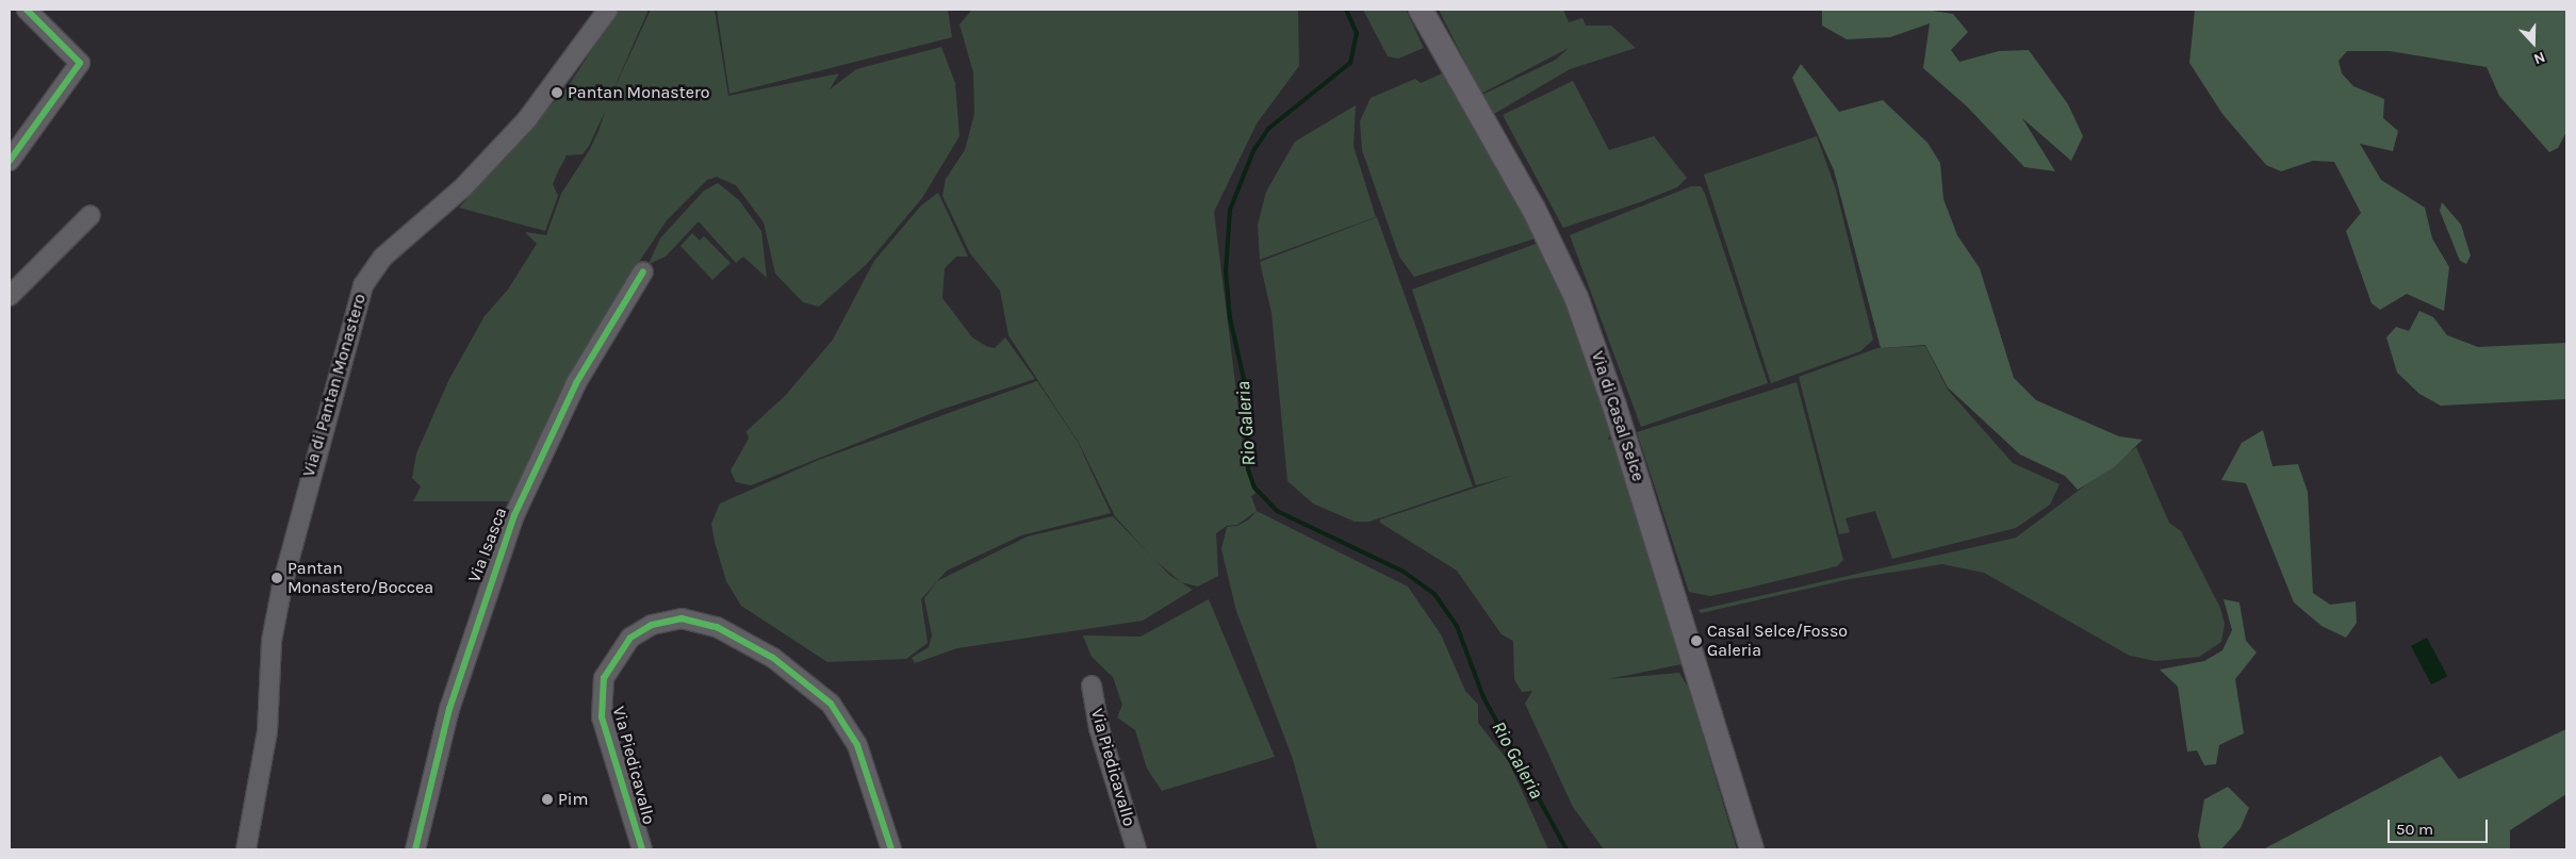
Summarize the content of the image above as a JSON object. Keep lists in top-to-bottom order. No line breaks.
{"streets":{"main road":["Via di Casal Selce"],"street":["Via di Pantan Monastero","Via Isasca","Via Piedicavallo"]},"water":["Rio Galeria"],"places":["Pantan Monastero","Pantan Monastero/Boccea","Casal Selce/Fosso Galeria","Pim"],"scale_bar":"50 m","north":"bottom"}
